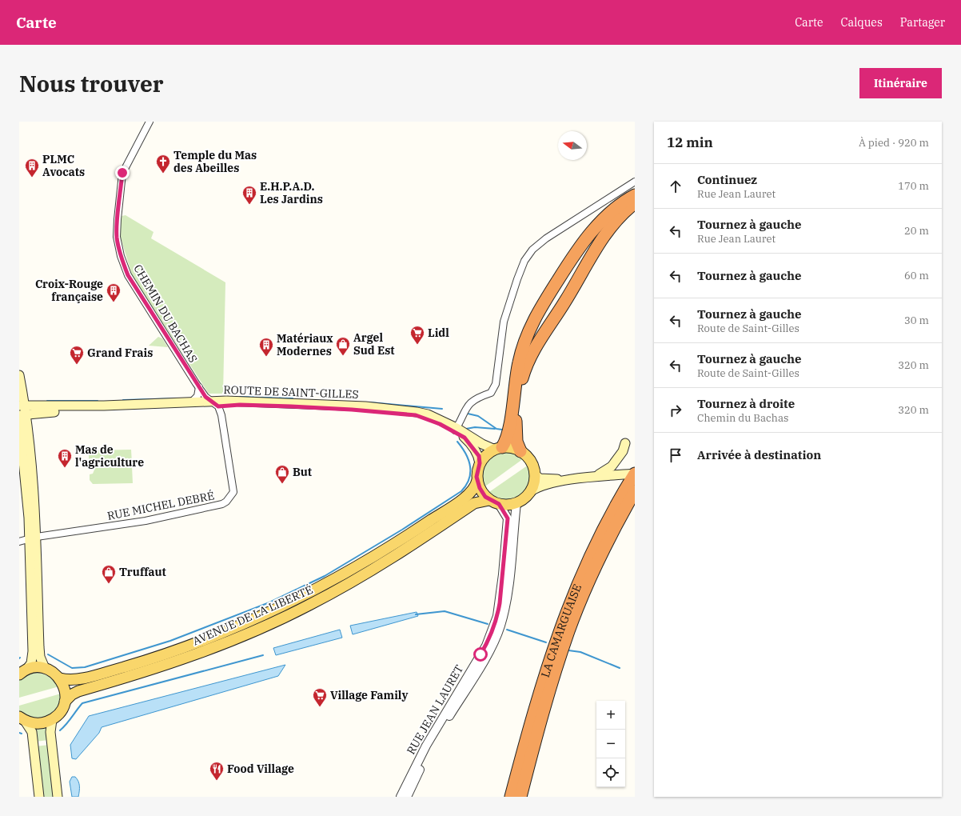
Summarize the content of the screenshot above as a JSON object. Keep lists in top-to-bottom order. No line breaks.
{"streets":{"highway":["LA CAMARGUAISE"],"main road":["ROUTE DE SAINT-GILLES","AVENUE DE LA LIBERTÉ"],"street":["CHEMIN DU BACHAS","RUE MICHEL DEBRÉ","RUE JEAN LAURET"]},"crossings":[["CHEMIN DU BACHAS","ROUTE DE SAINT-GILLES"],["CHEMIN DU BACHAS","RUE MICHEL DEBRÉ"],["ROUTE DE SAINT-GILLES","RUE MICHEL DEBRÉ"],["ROUTE DE SAINT-GILLES","AVENUE DE LA LIBERTÉ"],["ROUTE DE SAINT-GILLES","RUE JEAN LAURET"],["AVENUE DE LA LIBERTÉ","RUE JEAN LAURET"]],"places":{"church":["Temple du Mas des Abeilles"],"building":["PLMC Avocats","E.H.P.A.D. Les Jardins","Croix-Rouge française","Matériaux Modernes","Mas de l'agriculture"],"supermarket":["Lidl","Grand Frais","Village Family"],"shop":["Argel Sud Est","But","Truffaut"],"restaurant":["Food Village"]},"north":"left","page":{"header":"Carte","nav":["Carte","Calques","Partager"],"buttons":"Itinéraire","title":"Nous trouver","heading":["12 min","À pied · 920 m"],"list":[["Continuez","Rue Jean Lauret","170 m"],["Tournez à gauche","Rue Jean Lauret","20 m"],["Tournez à gauche","60 m"],["Tournez à gauche","Route de Saint-Gilles","30 m"],["Tournez à gauche","Route de Saint-Gilles","320 m"],["Tournez à droite","Chemin du Bachas","320 m"],"Arrivée à destination"],"map_buttons":["+","−"]}}
